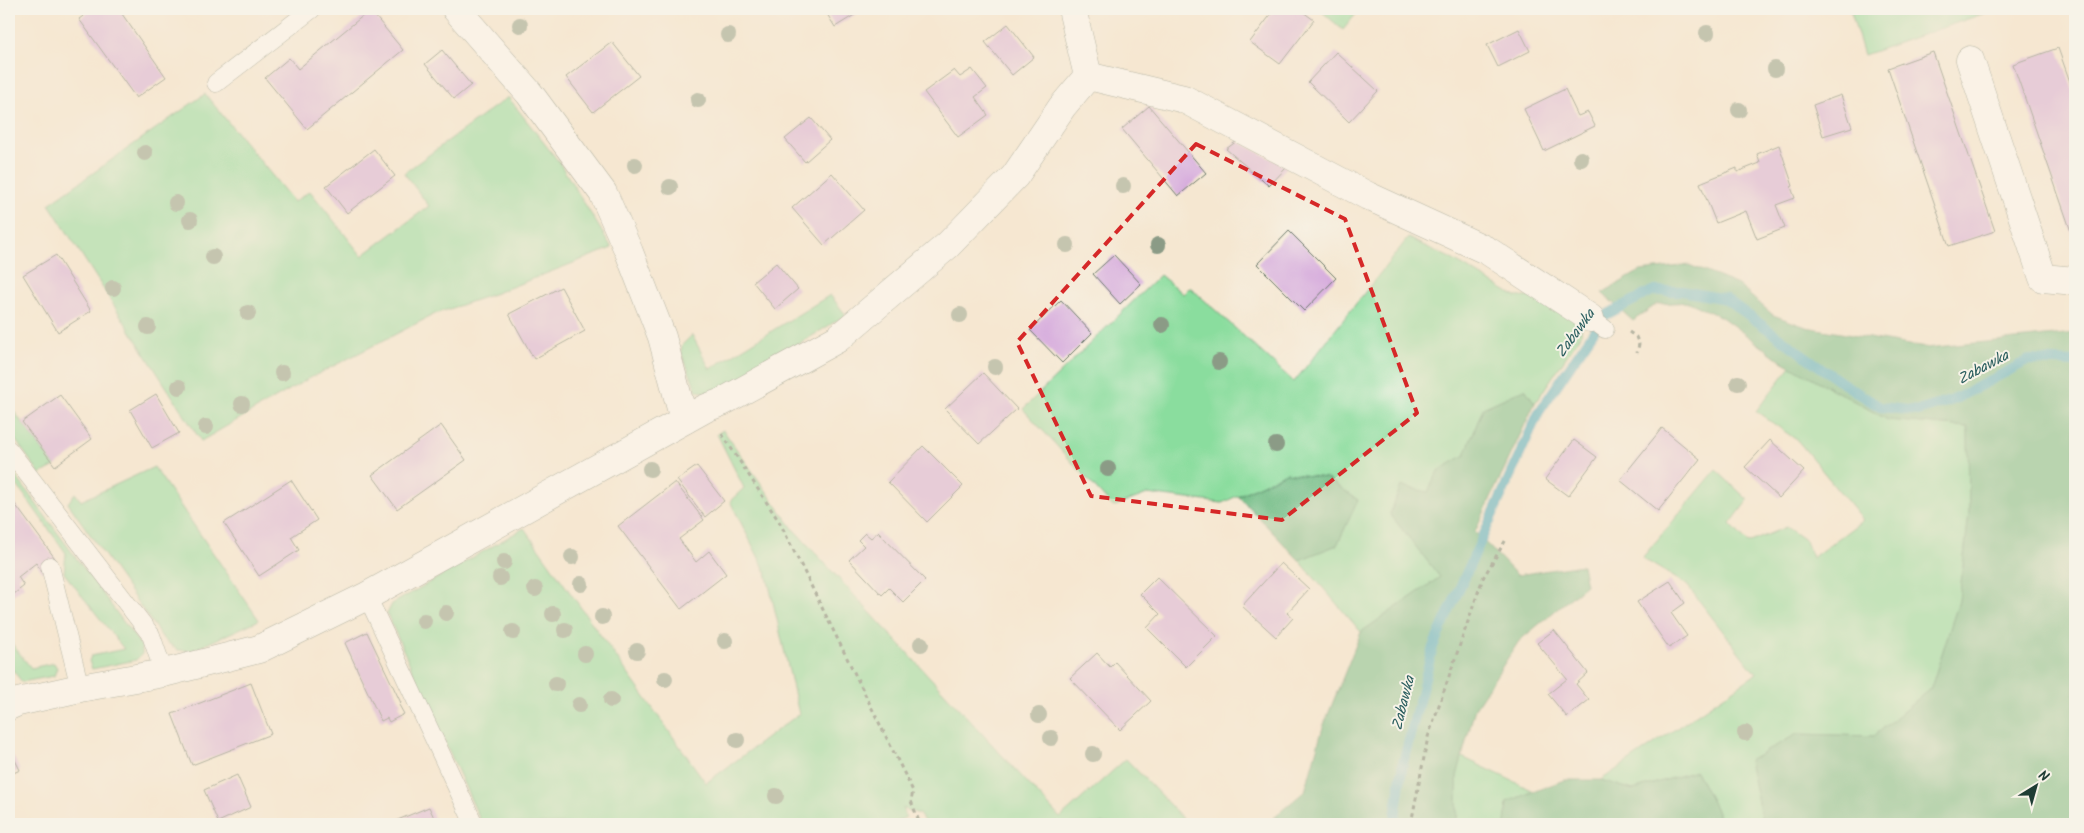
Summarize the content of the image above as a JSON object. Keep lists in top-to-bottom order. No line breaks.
{"water":["Zabawka"],"north":"top right"}
